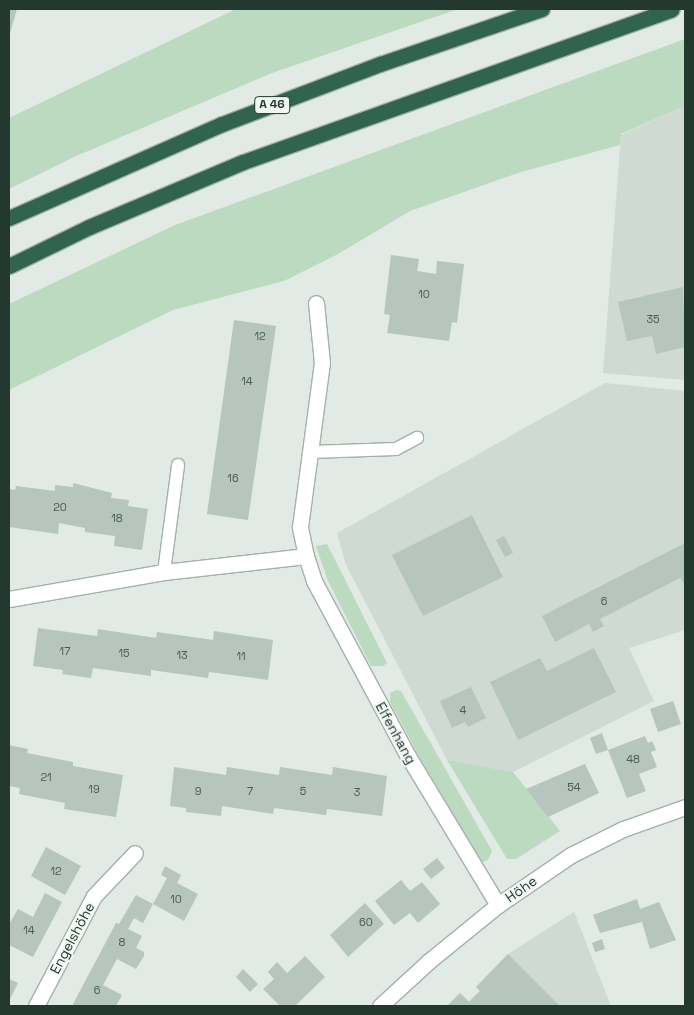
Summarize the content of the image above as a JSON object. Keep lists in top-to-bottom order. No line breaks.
{"streets":{"highway":["A 46"],"street":["Elfenhang","Höhe","Engelshöhe"]},"crossings":[["Elfenhang","Höhe"]],"house_numbers":["10","35","12","14","16","20","18","6","17","15","13","11","4","48","21","54","19","9","7","5","3","12","10","60","14","8","6"]}
